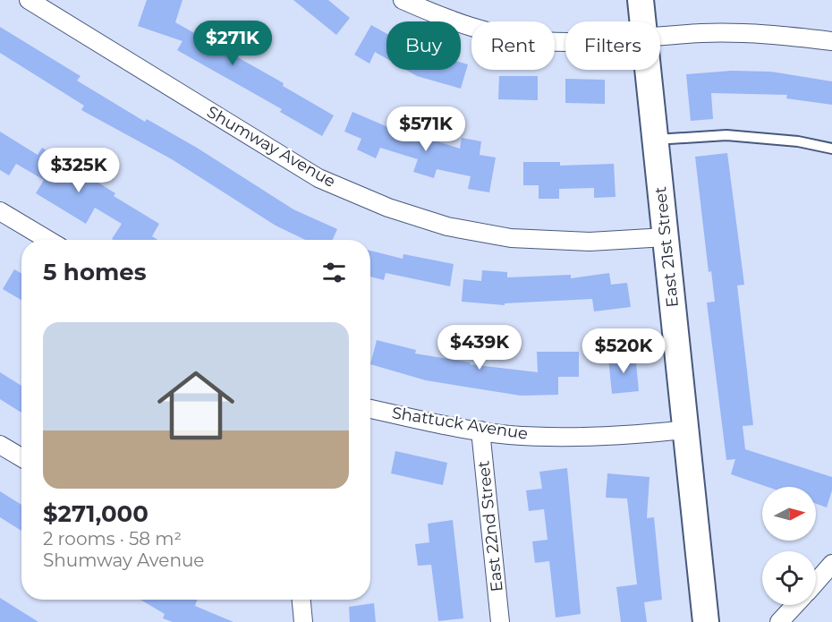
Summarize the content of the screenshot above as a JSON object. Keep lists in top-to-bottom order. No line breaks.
{"streets":{"street":["Shumway Avenue","East 21st Street","Shattuck Avenue","East 22nd Street"]},"crossings":[["Shumway Avenue","East 21st Street"],["East 21st Street","Shattuck Avenue"],["Shattuck Avenue","East 22nd Street"]],"north":"right","page":{"price":["$271K","$571K","$325K","$439K","$520K"],"chip":["Buy","Rent","Filters"],"heading":"5 homes","list":[{"name":"$271,000","note":"2 rooms · 58 m² · Shumway Avenue"}]}}
